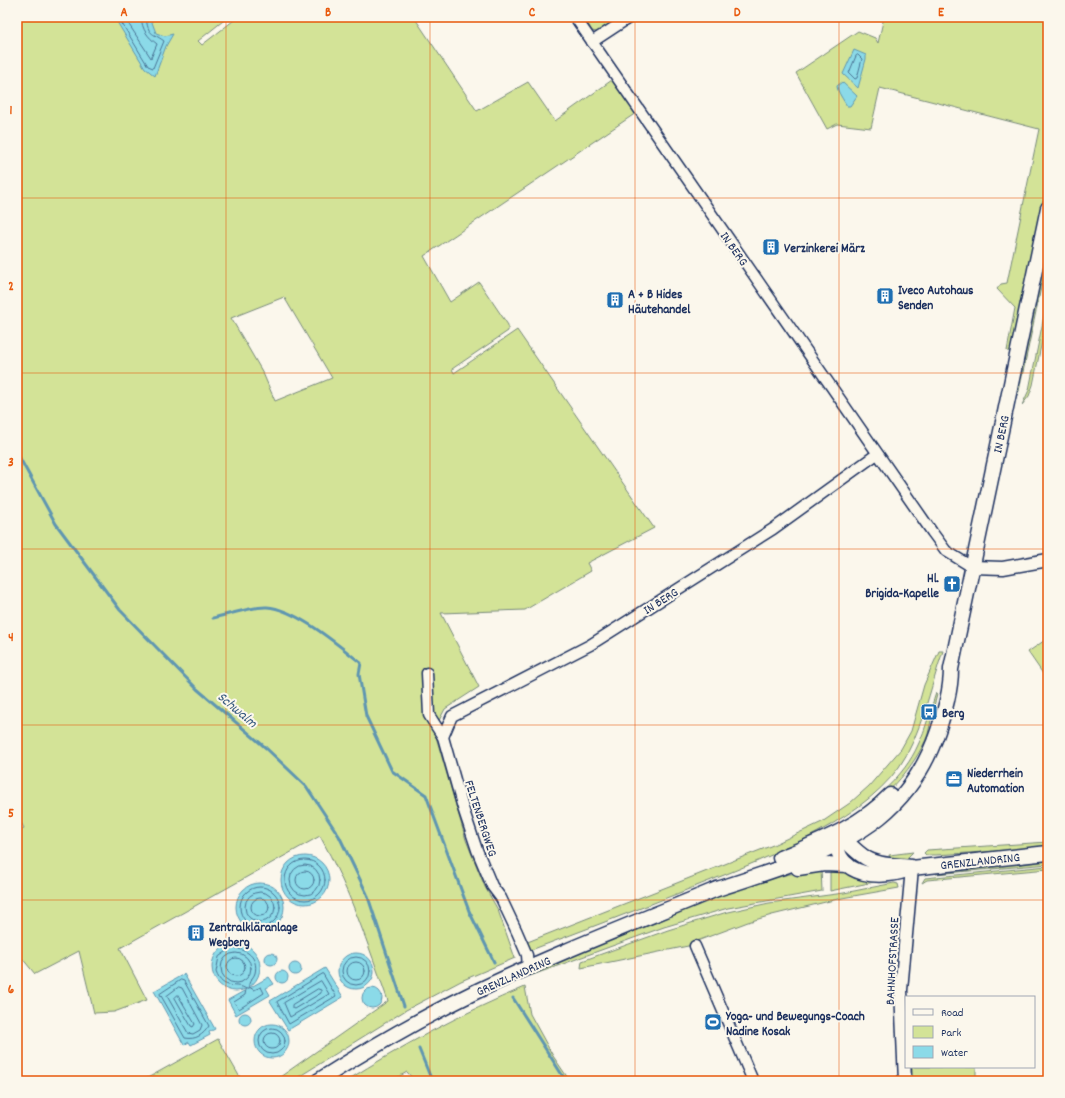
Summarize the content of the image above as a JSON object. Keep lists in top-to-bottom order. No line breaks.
{"streets":{"main road":["IN BERG","GRENZLANDRING"],"street":["FELTENBERGWEG","BAHNHOFSTRASSE"]},"crossings":[["IN BERG","FELTENBERGWEG"],["IN BERG","GRENZLANDRING"],["FELTENBERGWEG","GRENZLANDRING"],["GRENZLANDRING","BAHNHOFSTRASSE"]],"water":["Schwalm"],"places":{"building":["Verzinkerei März","Iveco Autohaus Senden","A + B Hides Häutehandel","Zentralkläranlage Wegberg"],"church":["Hl. Brigida-Kapelle"],"bus stop":["Berg"],"office":["Niederrhein Automation"],"sports":["Yoga- und Bewegungs-Coach Nadine Kosak"]},"legend":["Road","Park","Water"],"grid":{"columns":["A","B","C","D","E"],"rows":["1","2","3","4","5","6"]}}
